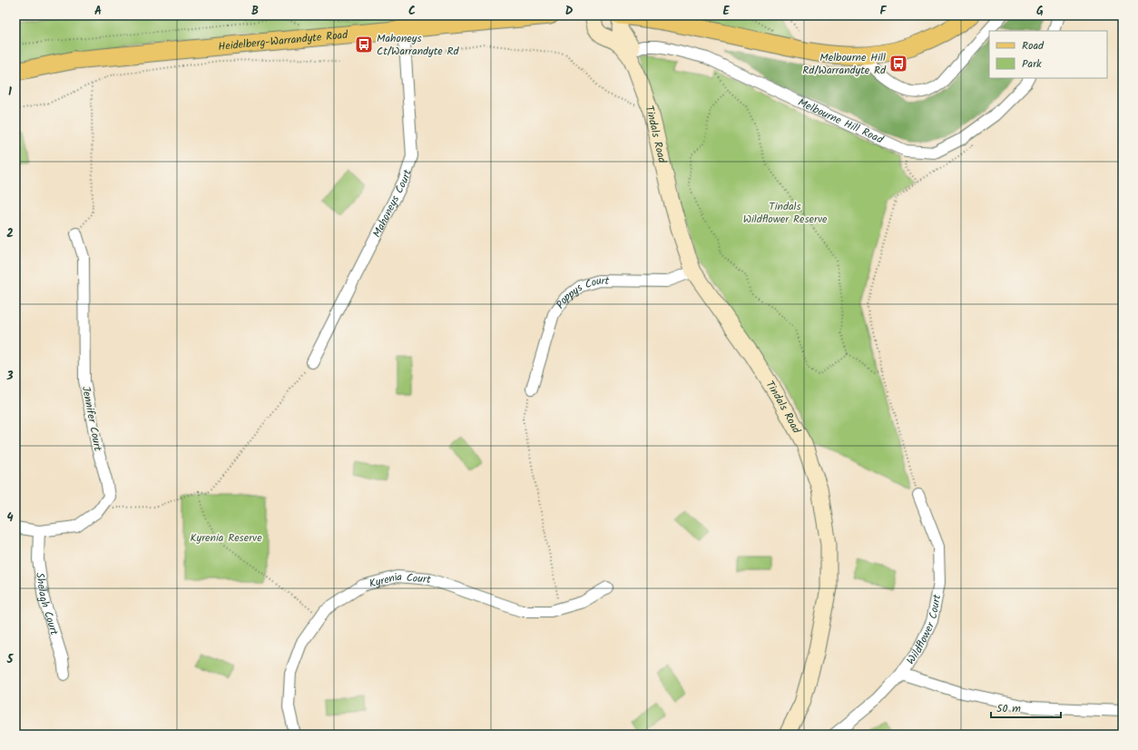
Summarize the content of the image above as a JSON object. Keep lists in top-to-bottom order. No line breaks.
{"streets":{"main road":["Heidelberg-Warrandyte Road","Tindals Road"],"street":["Melbourne Hill Road","Mahoneys Court","Poppys Court","Jennifer Court","Kyrenia Court","Shelagh Court","Wildflower Court"]},"crossings":[["Heidelberg-Warrandyte Road","Mahoneys Court"],["Melbourne Hill Road","Tindals Road"],["Tindals Road","Poppys Court"],["Jennifer Court","Shelagh Court"]],"parks":["Tindals Wildflower Reserve","Kyrenia Reserve"],"places":{"bus stop":["Mahoneys Ct/Warrandyte Rd","Melbourne Hill Rd/Warrandyte Rd"]},"legend":["Road","Park"],"scale_bar":"50 m","grid":{"columns":["A","B","C","D","E","F","G"],"rows":["1","2","3","4","5"]}}
